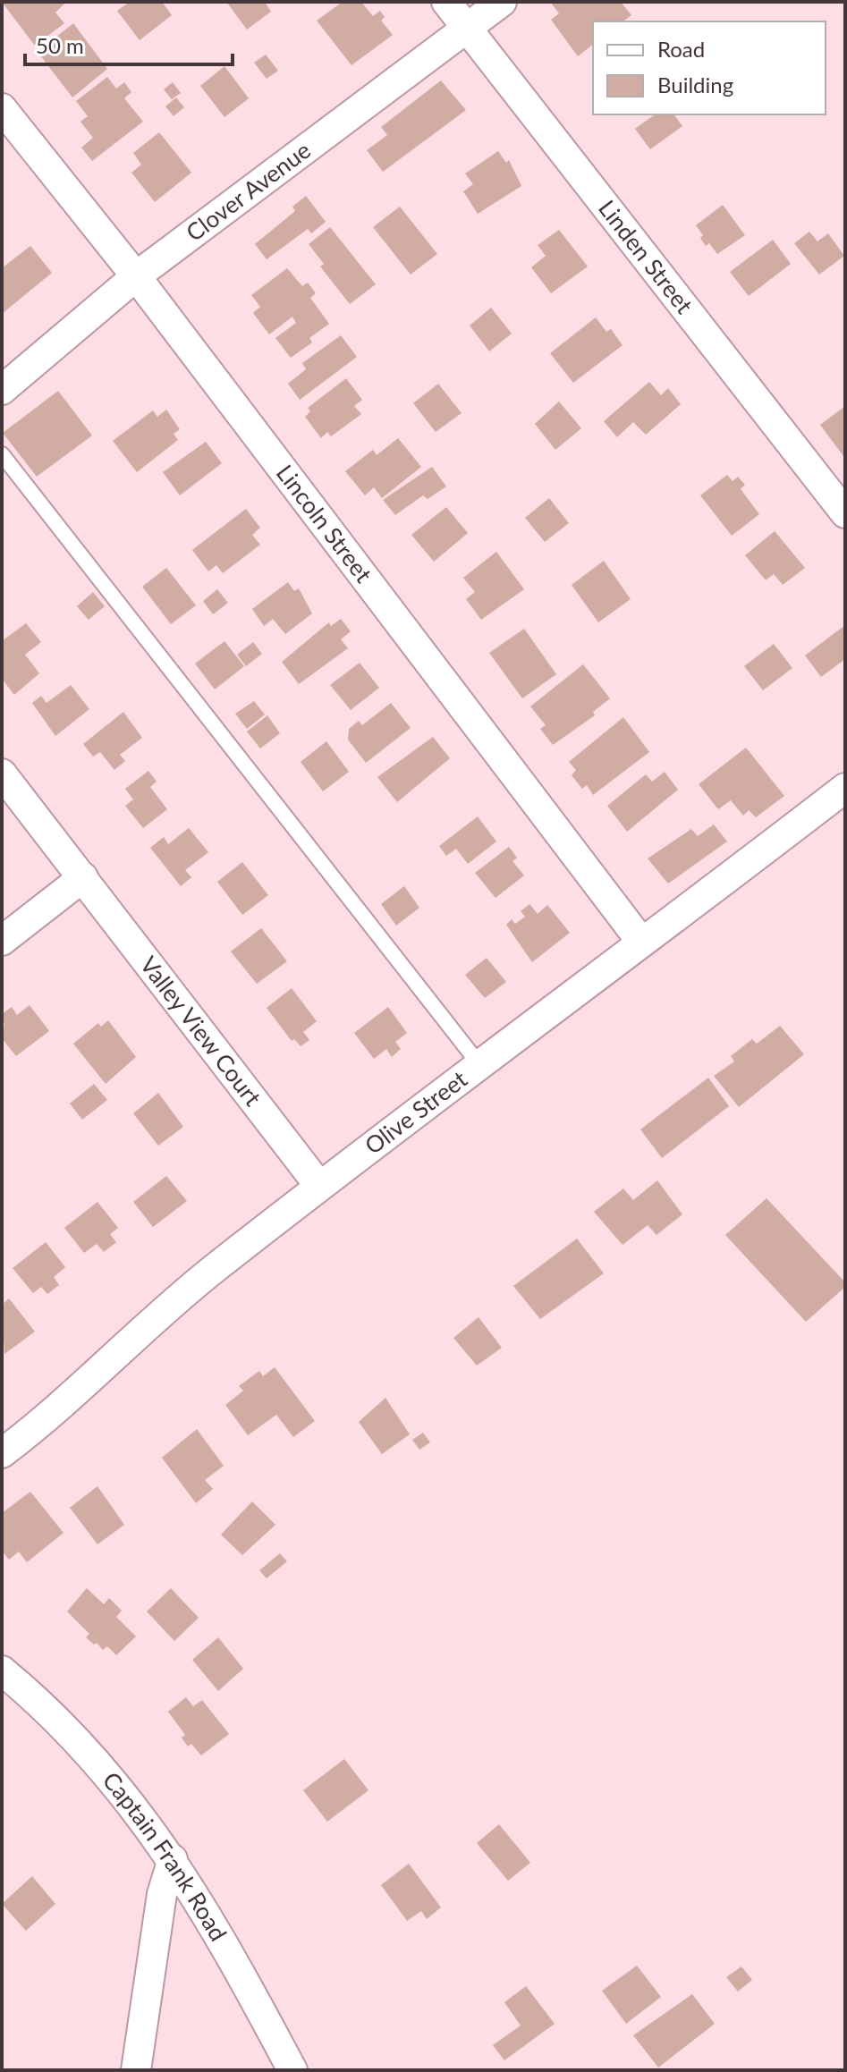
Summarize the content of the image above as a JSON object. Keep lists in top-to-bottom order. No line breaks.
{"streets":{"street":["Clover Avenue","Linden Street","Lincoln Street","Valley View Court","Olive Street","Captain Frank Road"]},"crossings":[["Clover Avenue","Linden Street"],["Clover Avenue","Lincoln Street"],["Lincoln Street","Olive Street"],["Valley View Court","Olive Street"]],"legend":["Road","Building"],"scale_bar":"50 m"}
